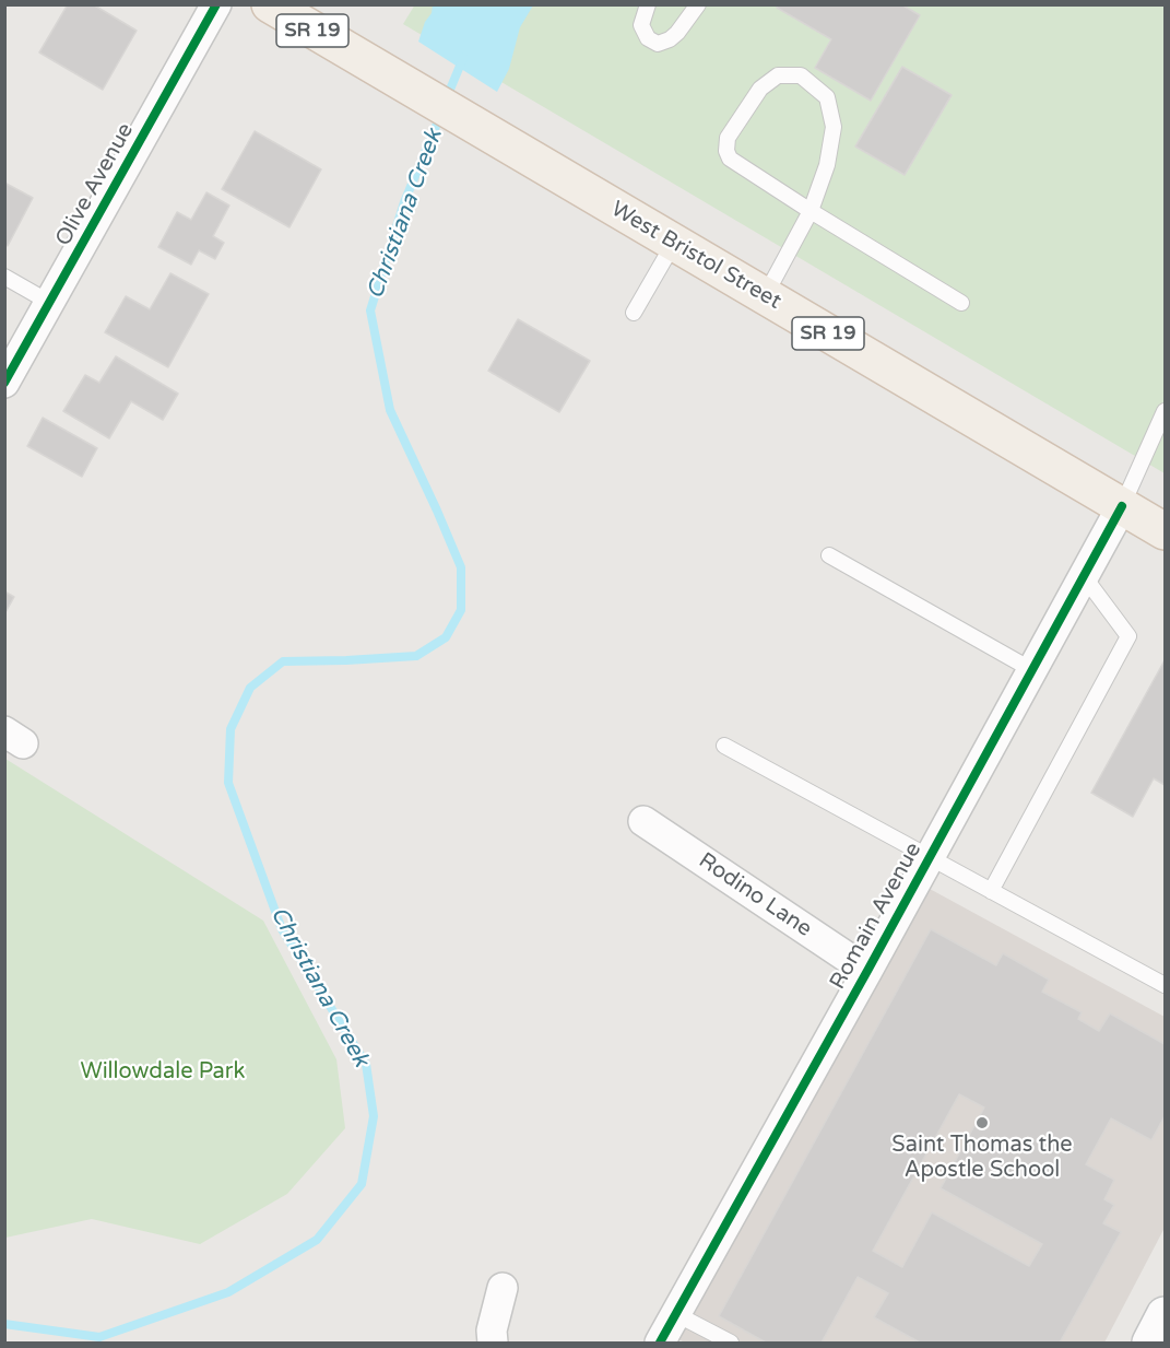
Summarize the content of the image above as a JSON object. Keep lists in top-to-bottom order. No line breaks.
{"streets":{"main road":["SR 19","West Bristol Street"],"street":["Olive Avenue","Rodino Lane","Romain Avenue"]},"crossings":[["SR 19","West Bristol Street"],["SR 19","Romain Avenue"],["West Bristol Street","Romain Avenue"],["Rodino Lane","Romain Avenue"]],"water":["Christiana Creek"],"parks":["Willowdale Park"],"places":["Saint Thomas the Apostle School"]}
